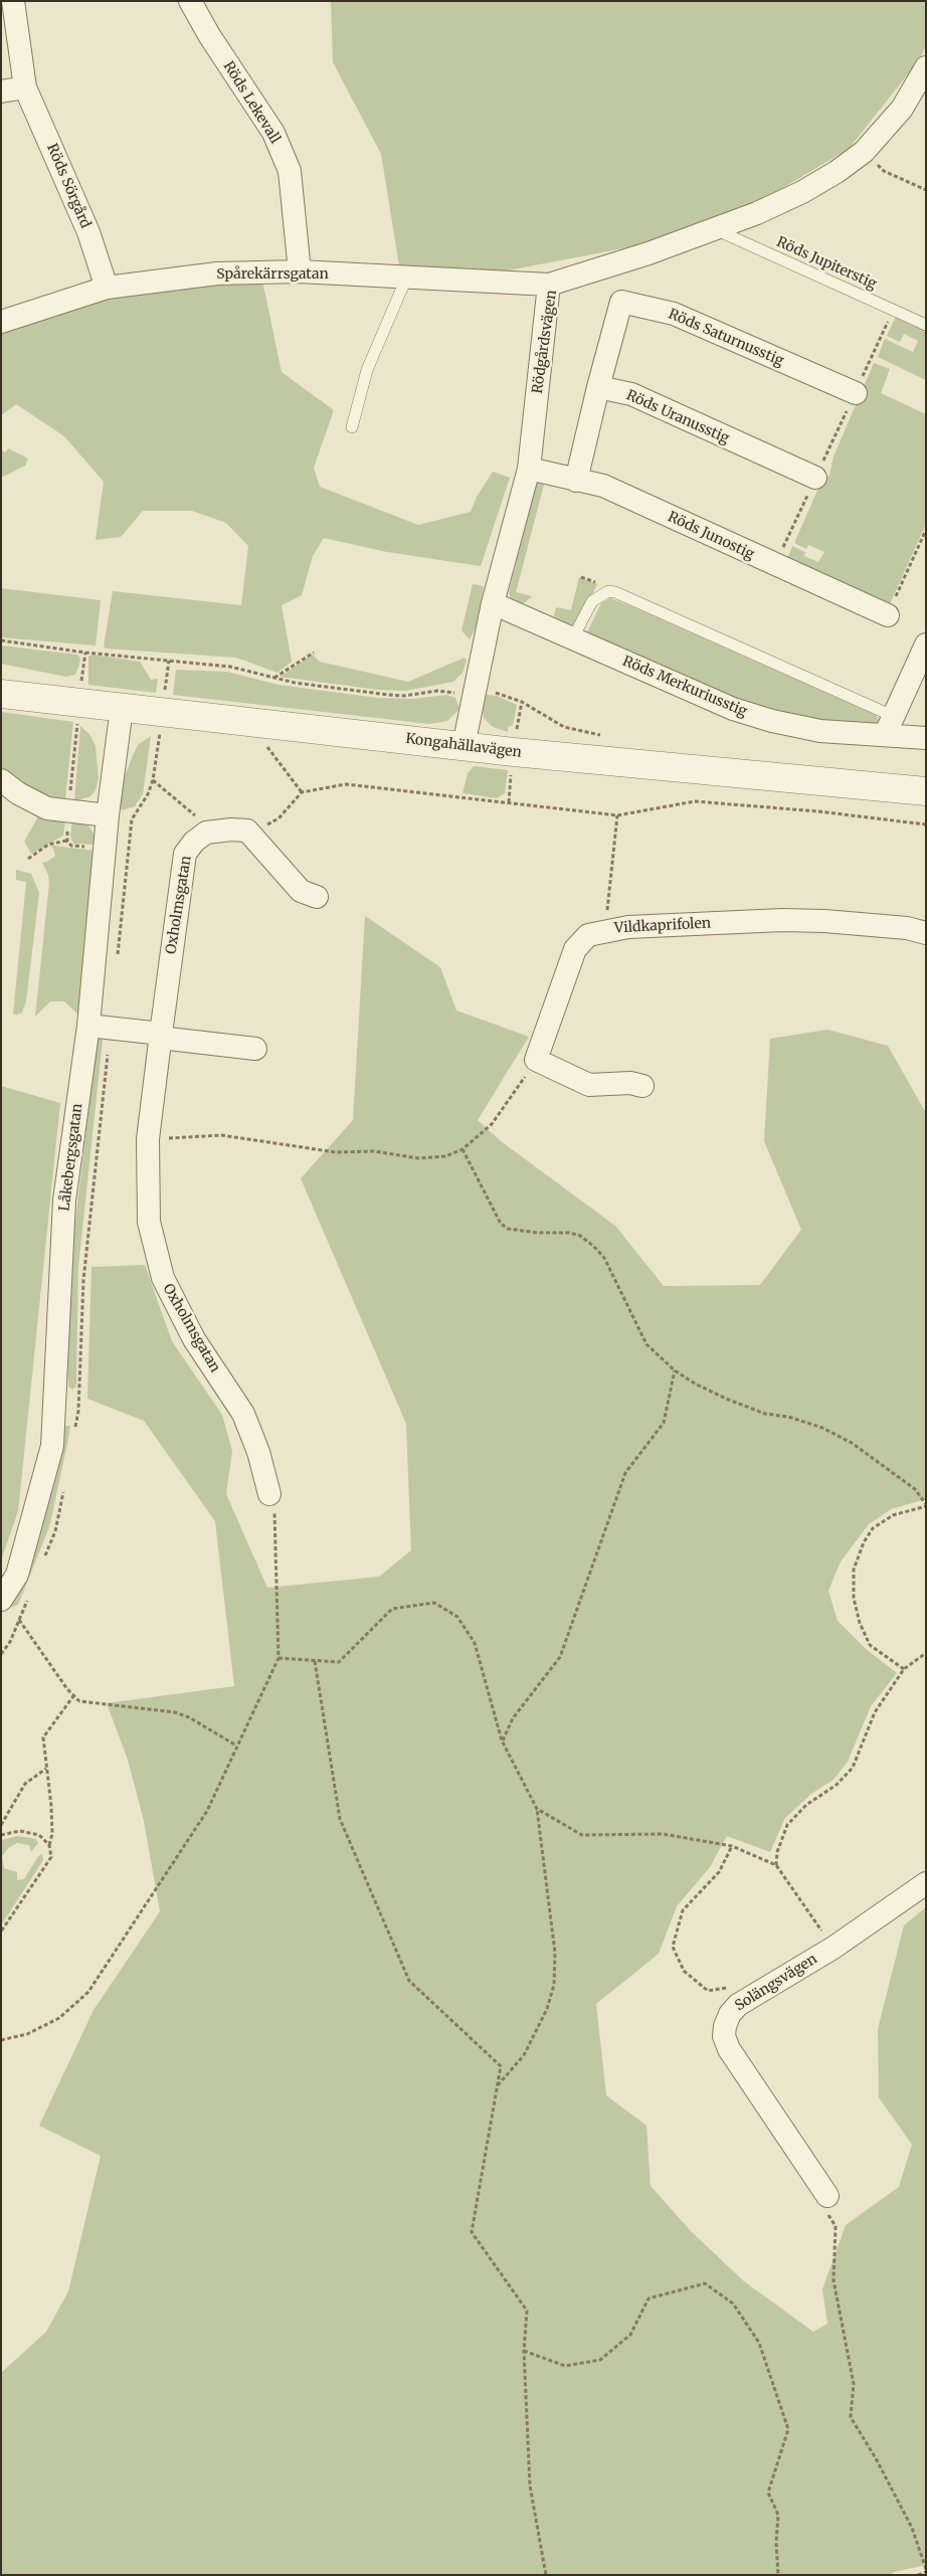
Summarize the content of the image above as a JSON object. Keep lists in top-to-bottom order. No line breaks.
{"streets":{"street":["Röds Lekevall","Röds Sörgård","Spårekärrsgatan","Röds Saturnusstig","Rödgårdsvägen","Röds Uranusstig","Röds Junostig","Röds Merkuriusstig","Kongahällavägen","Oxholmsgatan","Vildkaprifolen","Låkebergsgatan","Solängsvägen"],"lane":["Röds Jupiterstig"]},"crossings":[["Röds Lekevall","Spårekärrsgatan"],["Röds Sörgård","Spårekärrsgatan"],["Röds Jupiterstig","Rödgårdsvägen"],["Spårekärrsgatan","Rödgårdsvägen"],["Röds Saturnusstig","Röds Uranusstig"],["Rödgårdsvägen","Röds Junostig"],["Rödgårdsvägen","Röds Merkuriusstig"],["Rödgårdsvägen","Kongahällavägen"],["Kongahällavägen","Låkebergsgatan"]]}
